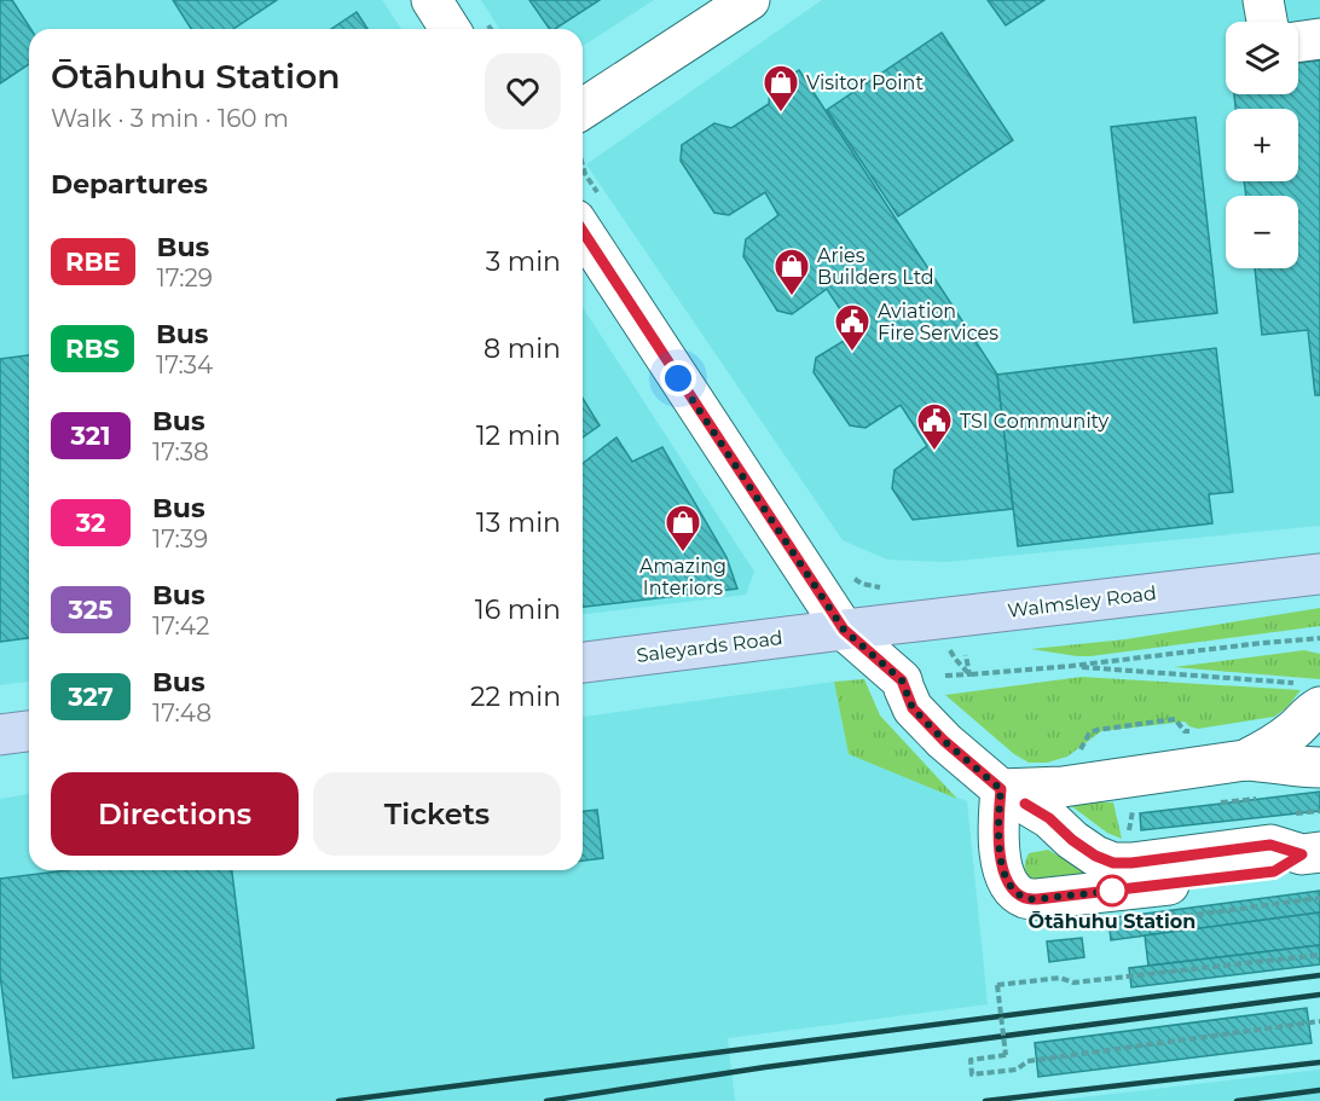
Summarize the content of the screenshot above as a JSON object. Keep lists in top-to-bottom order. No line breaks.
{"streets":{"main road":["Walmsley Road","Saleyards Road"]},"crossings":[["Walmsley Road","Saleyards Road"]],"places":{"shop":["Visitor Point","Aries Builders Ltd","Amazing Interiors"],"public building":["Aviation Fire Services","TSI Community"],"other":["Ōtāhuhu Station"]},"lines":["bus line RBE"],"page":{"map_buttons":["+","−"],"heading":[["Ōtāhuhu Station","Walk · 3 min · 160 m"],"Departures"],"list":[{"mark":"RBE","name":"Bus","note":"17:29","value":"3 min"},{"mark":"RBS","name":"Bus","note":"17:34","value":"8 min"},{"mark":"321","name":"Bus","note":"17:38","value":"12 min"},{"mark":"32","name":"Bus","note":"17:39","value":"13 min"},{"mark":"325","name":"Bus","note":"17:42","value":"16 min"},{"mark":"327","name":"Bus","note":"17:48","value":"22 min"}],"buttons":["Directions","Tickets"]}}
